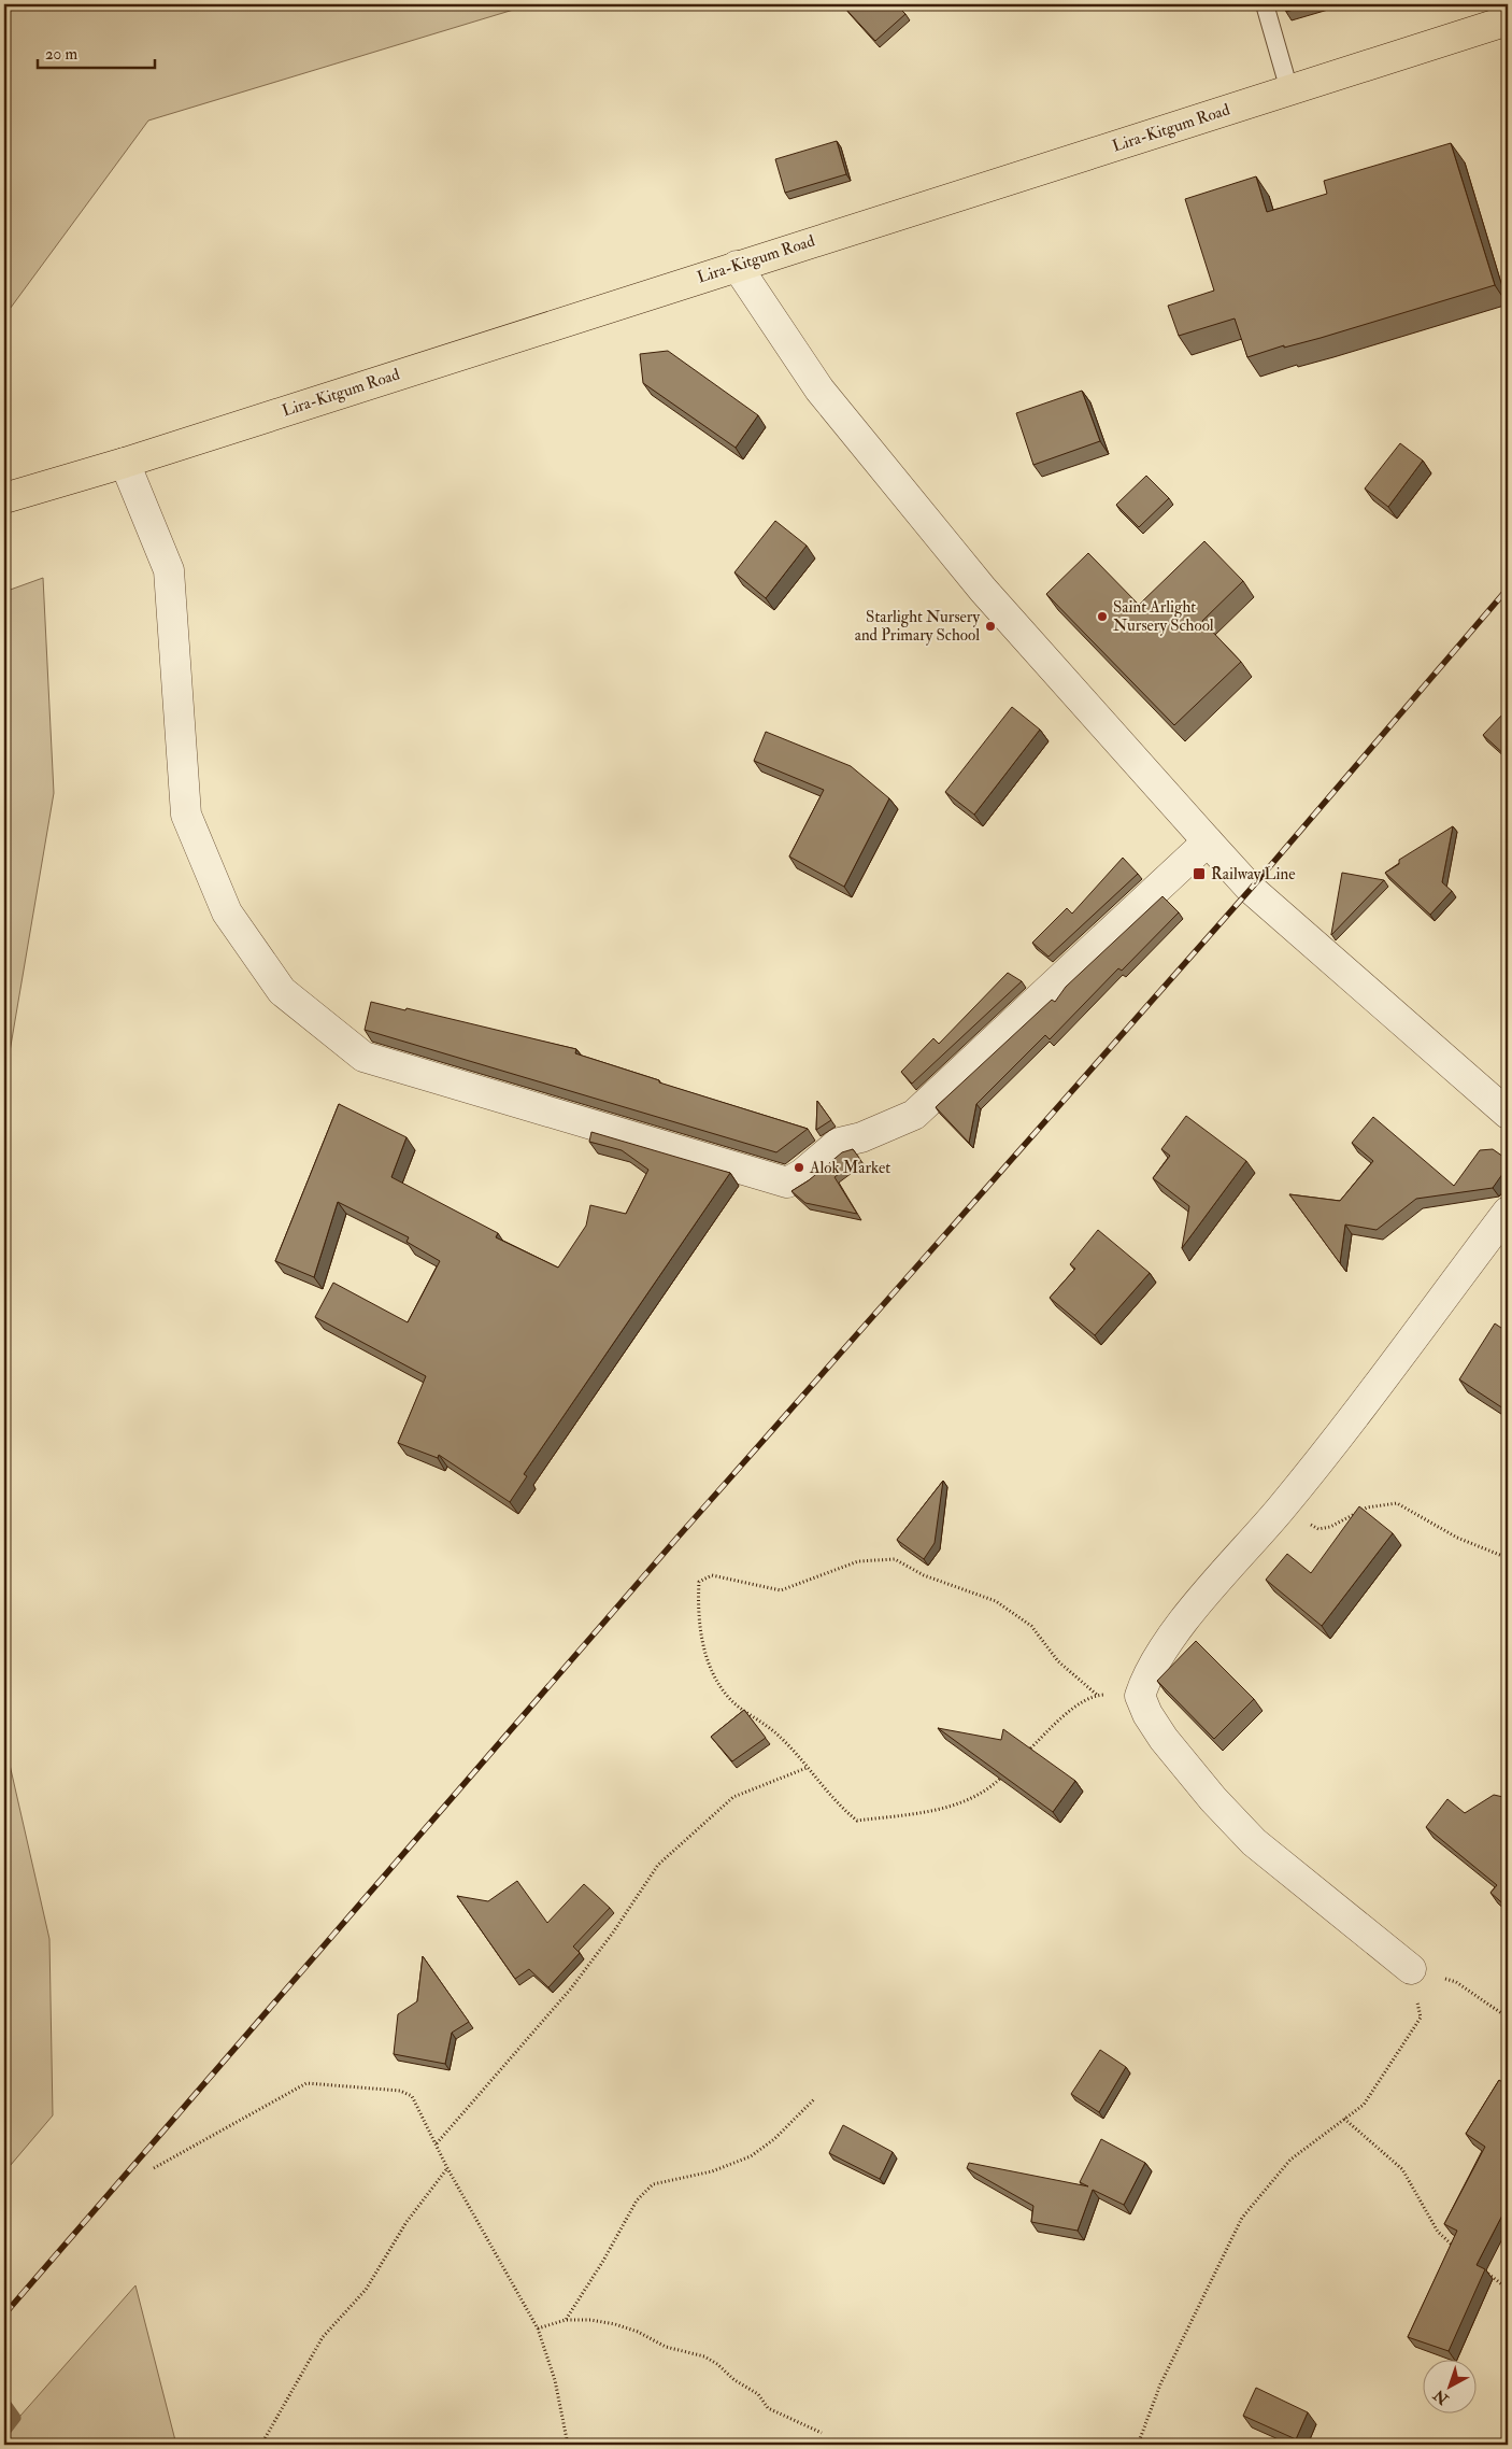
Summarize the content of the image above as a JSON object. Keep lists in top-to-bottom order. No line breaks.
{"streets":{"main road":["Lira-Kitgum Road"]},"places":{"other":["Saint Arlight Nursery School","Starlight Nursery and Primary School","Alok Market"],"transit":["Railway Line"]},"scale_bar":"20 m","north":"bottom left"}
